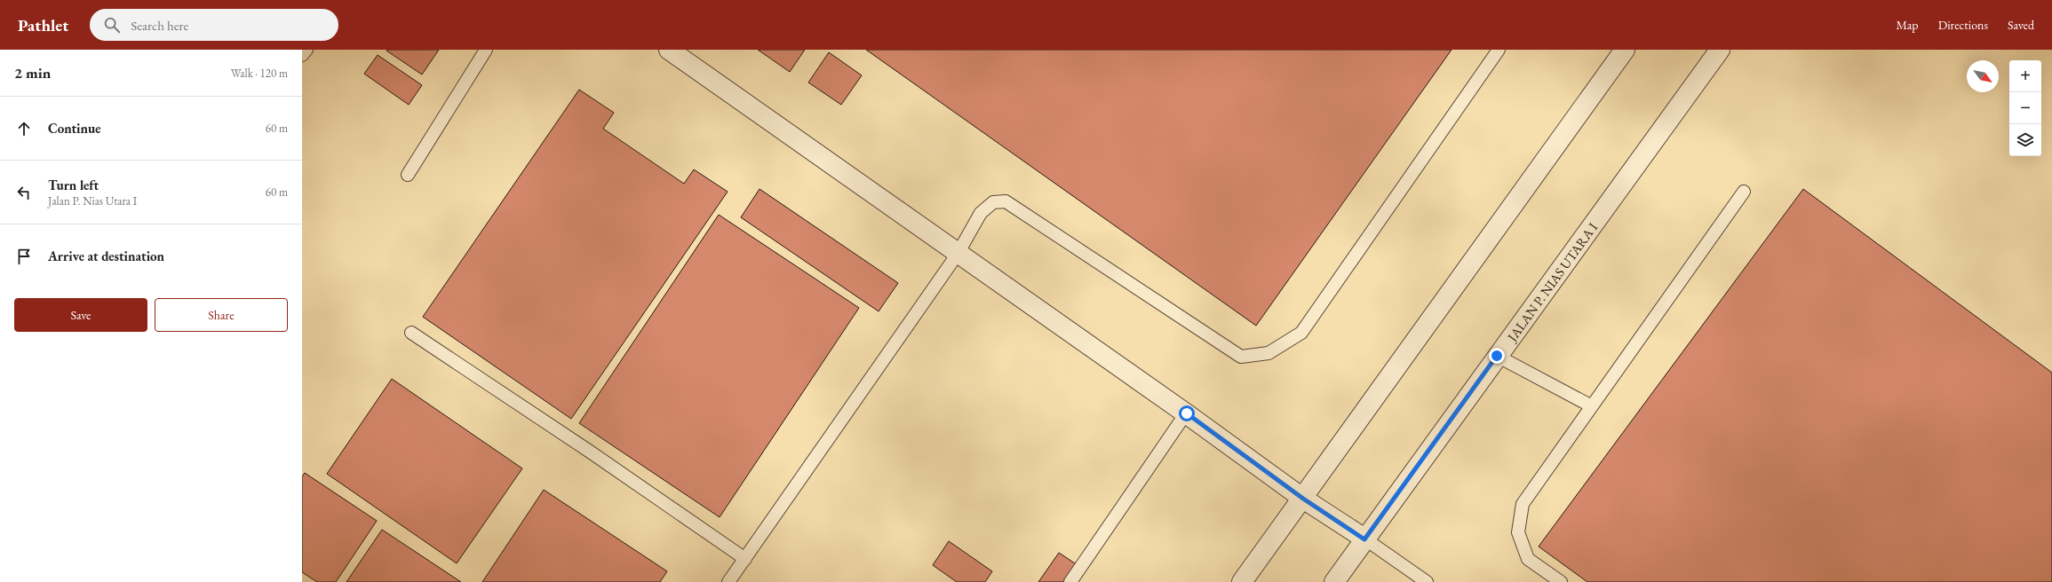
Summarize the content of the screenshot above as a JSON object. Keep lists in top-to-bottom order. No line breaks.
{"streets":{"street":["JALAN P. NIAS UTARA I"]},"north":"bottom right","page":{"header":"Pathlet","search":"Search here","nav":["Map","Directions","Saved"],"heading":["2 min","Walk · 120 m"],"map_buttons":["+","−"],"list":[["Continue","60 m"],["Turn left","Jalan P. Nias Utara I","60 m"],"Arrive at destination"],"buttons":["Save","Share"]}}
